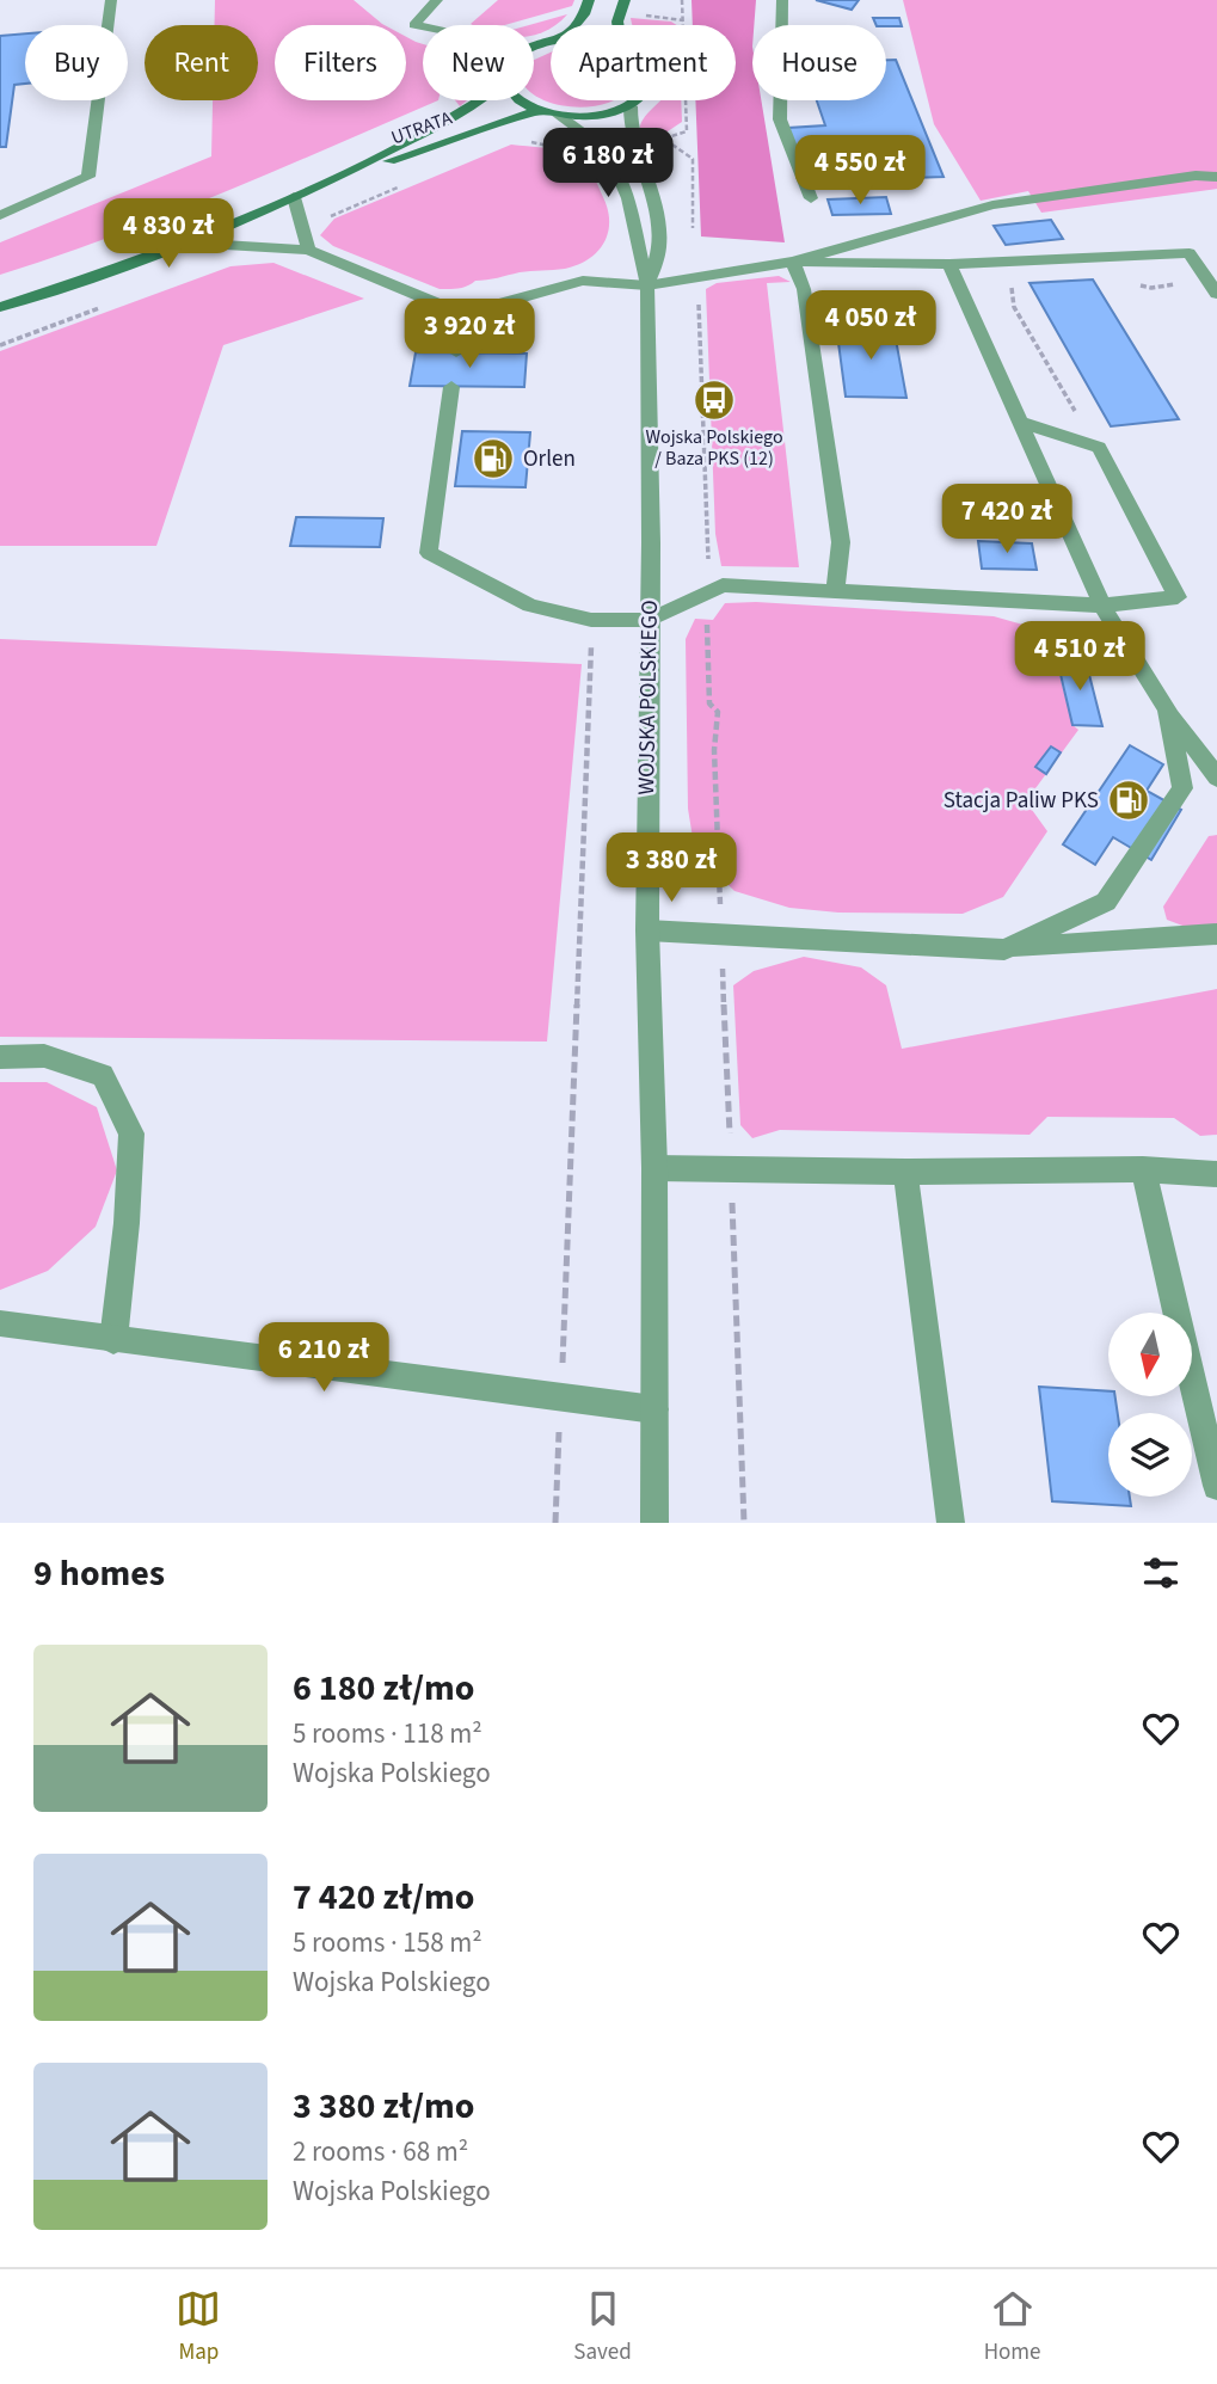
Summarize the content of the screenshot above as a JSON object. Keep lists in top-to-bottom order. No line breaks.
{"streets":{"main road":["UTRATA"],"street":["WOJSKA POLSKIEGO"]},"places":{"bus stop":["Wojska Polskiego / Baza PKS (12)"],"fuel station":["Orlen","Stacja Paliw PKS"]},"north":"bottom","page":{"chip":["Buy","Rent","Filters","New","Apartment","House"],"price":["6 180 zł","4 550 zł","4 830 zł","4 050 zł","3 920 zł","7 420 zł","4 510 zł","3 380 zł","6 210 zł"],"heading":"9 homes","list":[{"name":"6 180 zł/mo","note":"5 rooms · 118 m² · Wojska Polskiego"},{"name":"7 420 zł/mo","note":"5 rooms · 158 m² · Wojska Polskiego"},{"name":"3 380 zł/mo","note":"2 rooms · 68 m² · Wojska Polskiego"}],"tabs":["Map","Saved","Home"]}}
